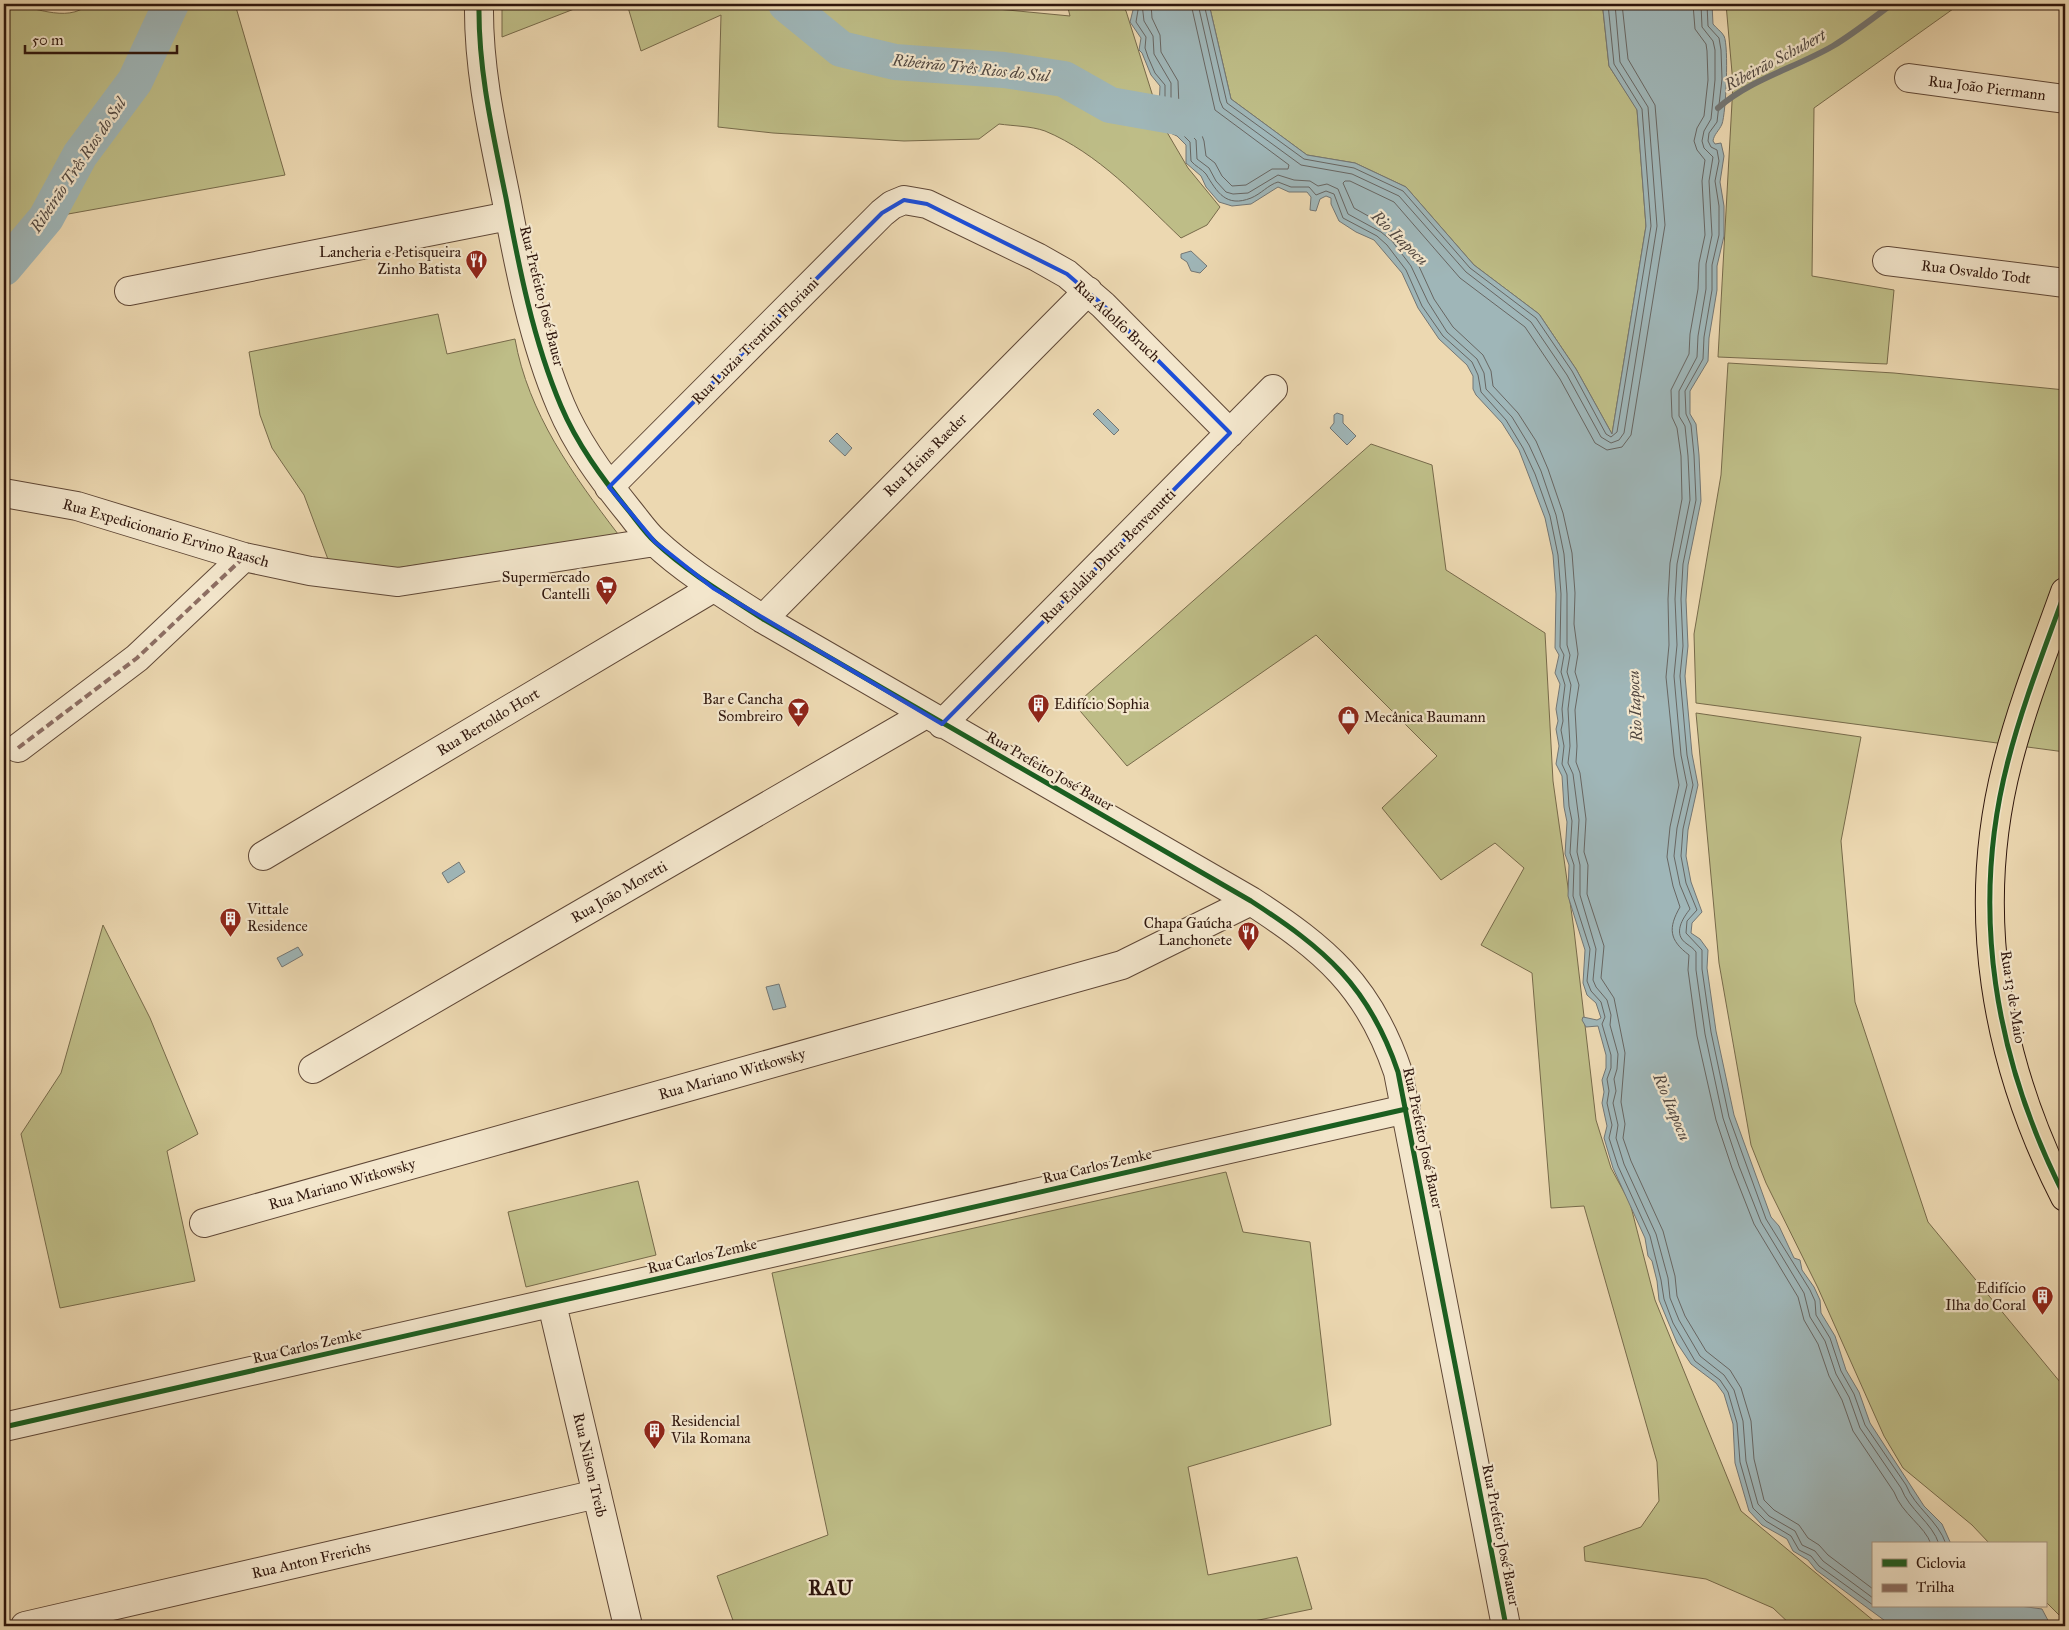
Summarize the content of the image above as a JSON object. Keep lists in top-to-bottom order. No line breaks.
{"streets":{"main road":["Rua 13 de Maio"],"street":["Rua João Piermann","Rua Osvaldo Todt","Rua Prefeito José Bauer","Rua Adolfo Bruch","Rua Luzia Trentini Floriani","Rua Heins Raeder","Rua Expedicionario Ervino Raasch","Rua Eulalia Dutra Benvenutti","Rua Bertoldo Hort","Rua João Moretti","Rua Mariano Witkowsky","Rua Carlos Zemke","Rua Nilson Treib","Rua Anton Frerichs"]},"crossings":[["Rua Prefeito José Bauer","Rua Luzia Trentini Floriani"],["Rua Prefeito José Bauer","Rua Heins Raeder"],["Rua Prefeito José Bauer","Rua Expedicionario Ervino Raasch"],["Rua Prefeito José Bauer","Rua Eulalia Dutra Benvenutti"],["Rua Prefeito José Bauer","Rua Bertoldo Hort"],["Rua Prefeito José Bauer","Rua João Moretti"],["Rua Prefeito José Bauer","Rua Mariano Witkowsky"],["Rua Prefeito José Bauer","Rua Carlos Zemke"],["Rua Adolfo Bruch","Rua Luzia Trentini Floriani"],["Rua Adolfo Bruch","Rua Heins Raeder"],["Rua Adolfo Bruch","Rua Eulalia Dutra Benvenutti"],["Rua Eulalia Dutra Benvenutti","Rua João Moretti"],["Rua Carlos Zemke","Rua Nilson Treib"],["Rua Nilson Treib","Rua Anton Frerichs"]],"districts":["RAU"],"water":["Ribeirão Schubert","Ribeirão Três Rios do Sul","Rio Itapocu"],"places":{"restaurant":["Lancheria e Petisqueira Zinho Batista","Chapa Gaúcha Lanchonete"],"supermarket":["Supermercado Cantelli"],"building":["Edifício Sophia","Vittale Residence","Edifício Ilha do Coral","Residencial Vila Romana"],"bar":["Bar e Cancha Sombreiro"],"shop":["Mecânica Baumann"]},"legend":["Ciclovia","Trilha"],"scale_bar":"50 m"}
